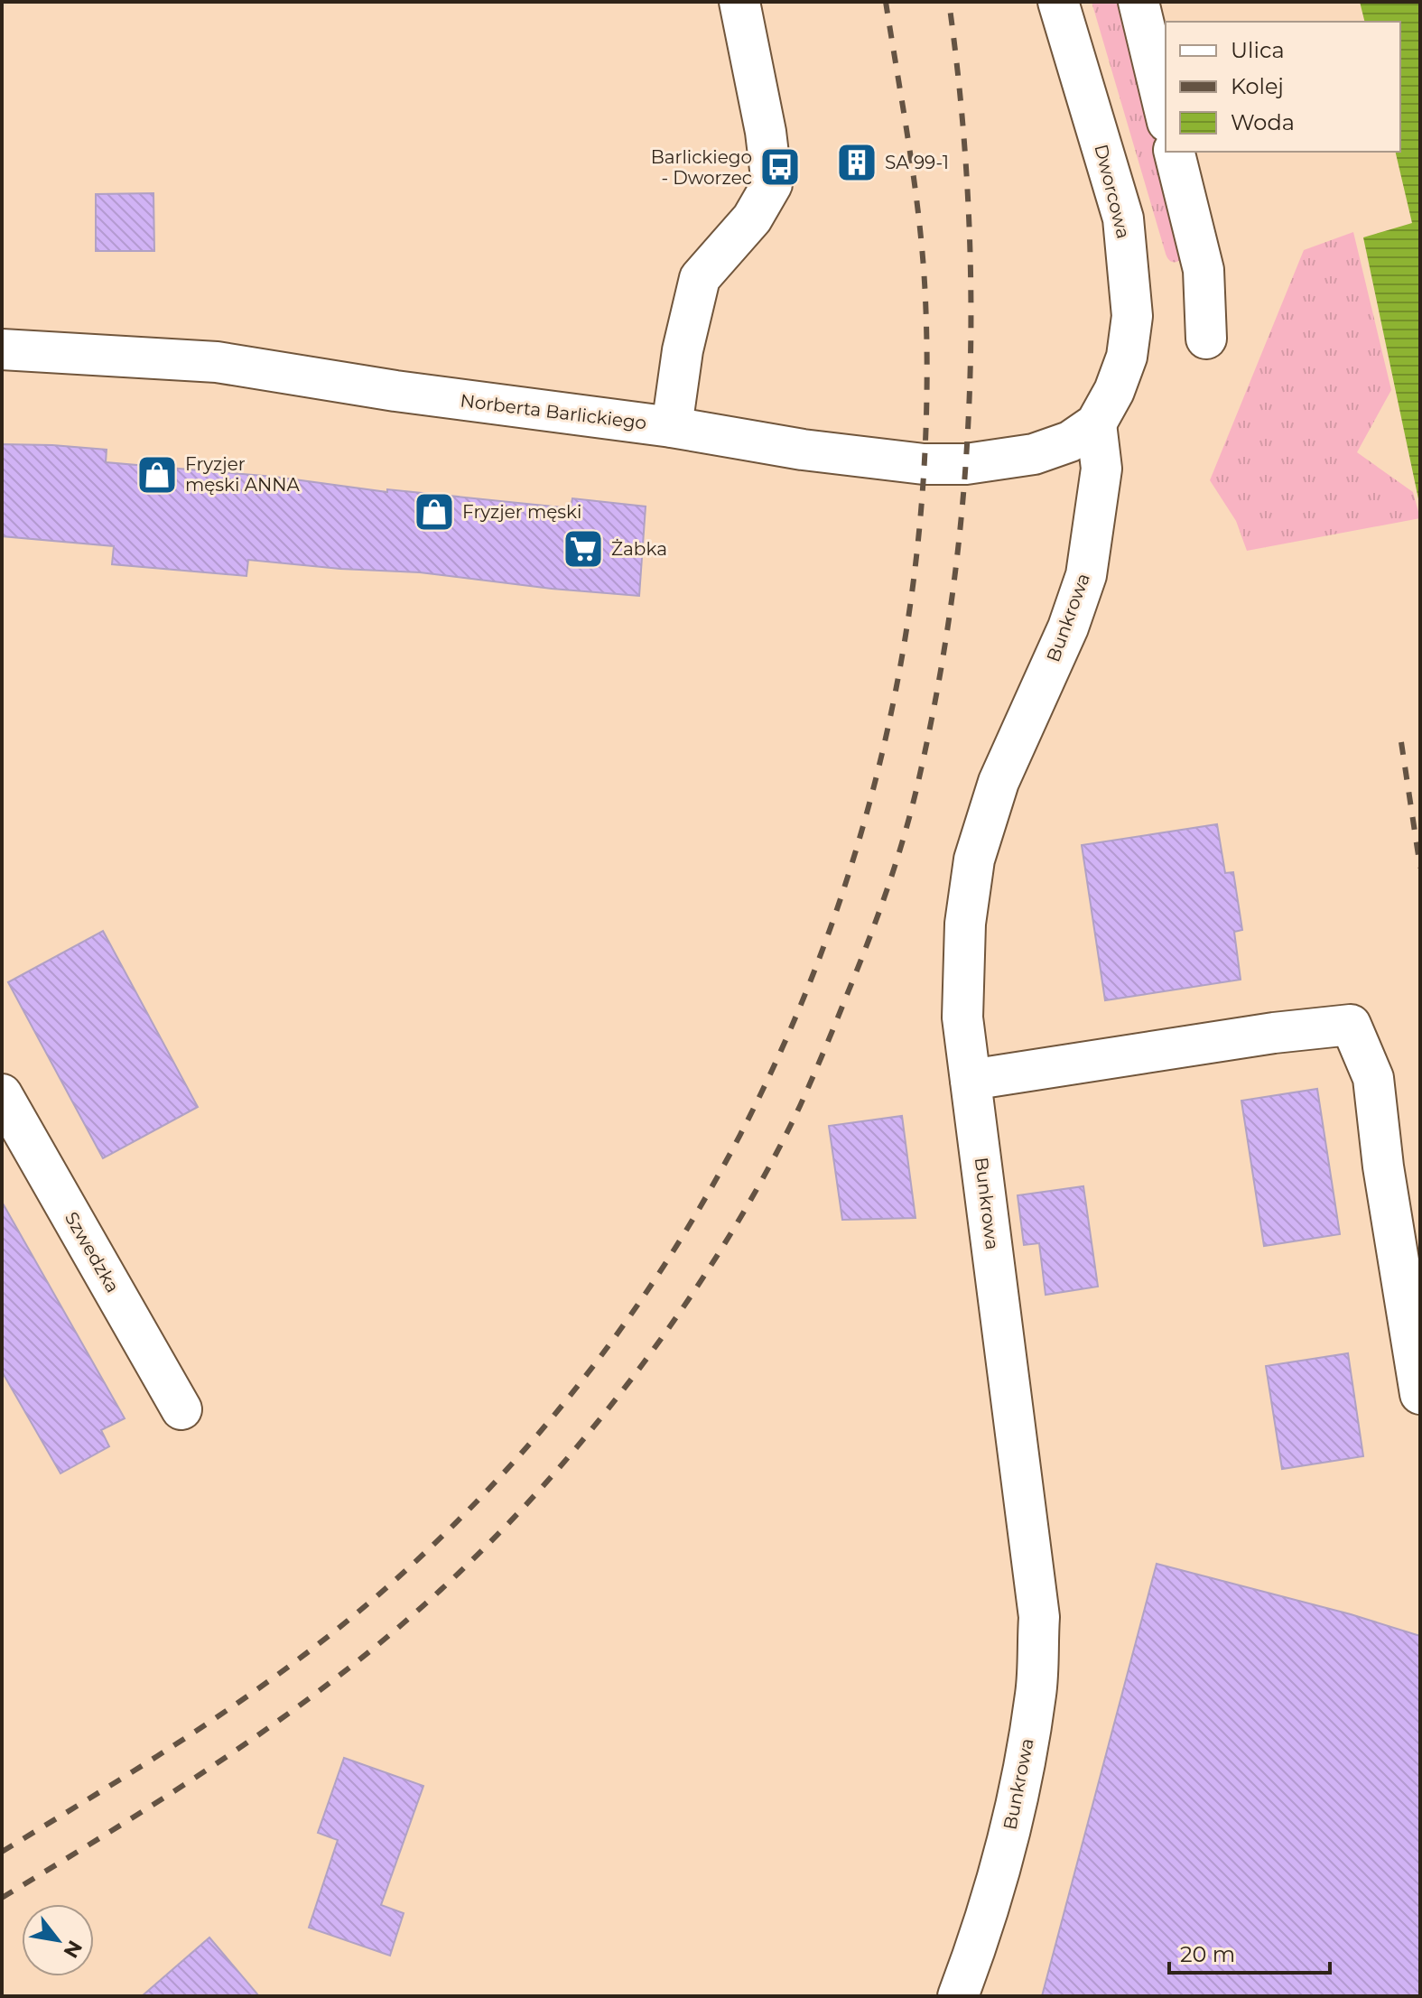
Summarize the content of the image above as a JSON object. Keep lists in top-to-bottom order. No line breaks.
{"streets":{"street":["Dworcowa","Norberta Barlickiego","Bunkrowa","Szwedzka"]},"crossings":[["Dworcowa","Norberta Barlickiego"],["Dworcowa","Bunkrowa"],["Norberta Barlickiego","Bunkrowa"]],"places":{"building":["SA 99-1"],"bus stop":["Barlickiego - Dworzec"],"shop":["Fryzjer męski ANNA","Fryzjer męski"],"supermarket":["Żabka"]},"legend":["Ulica","Kolej","Woda"],"scale_bar":"20 m","north":"bottom right"}
